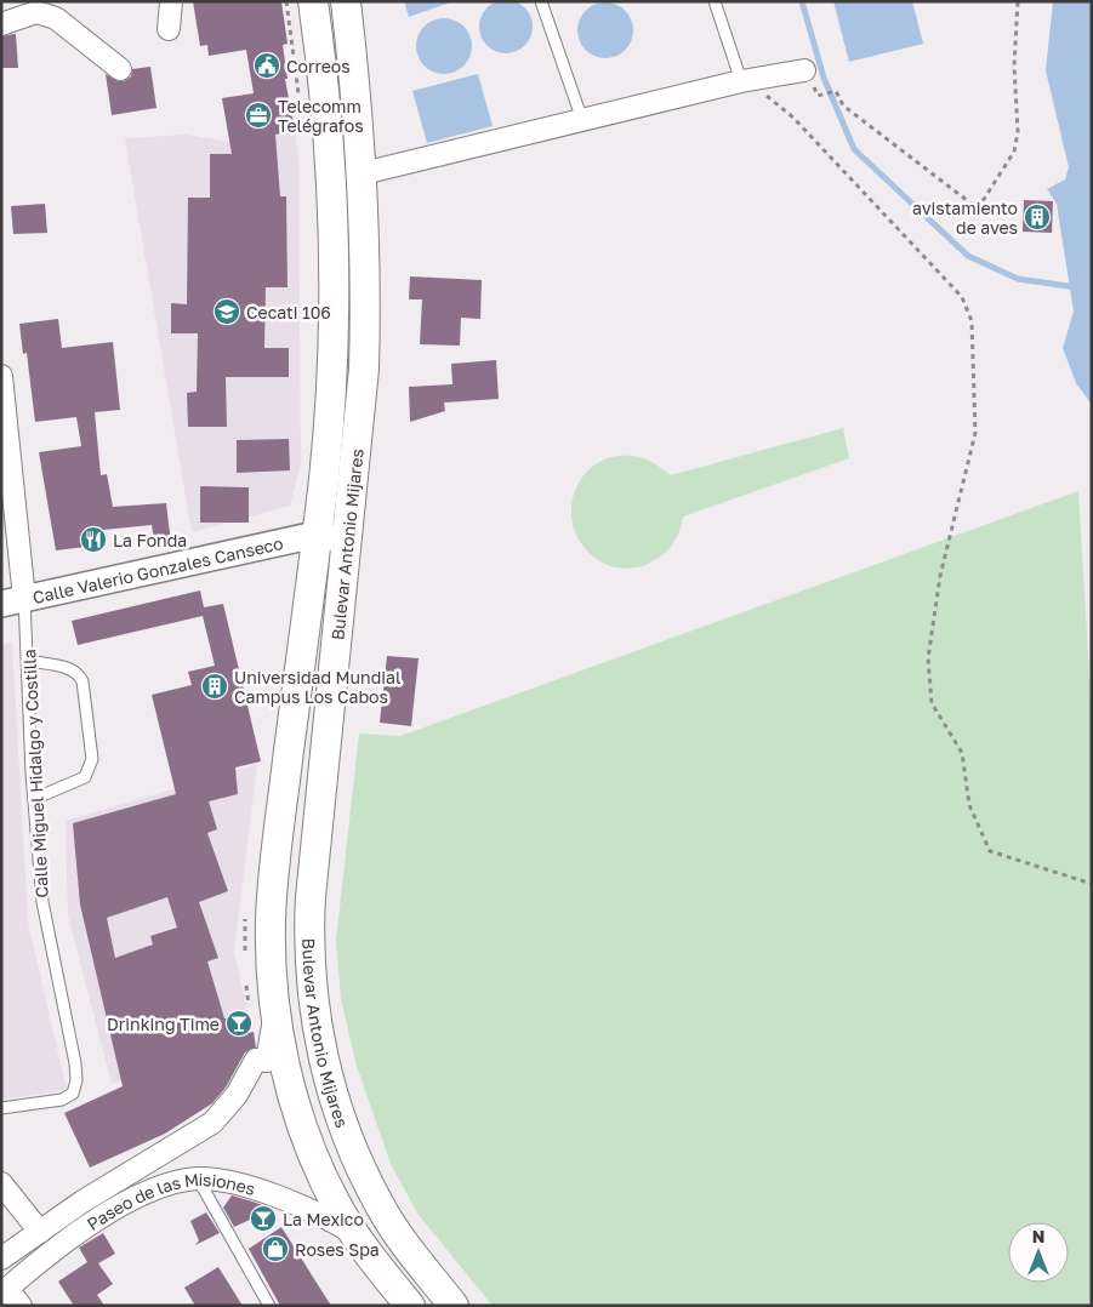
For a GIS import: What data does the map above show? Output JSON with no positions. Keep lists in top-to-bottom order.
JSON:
{
  "streets": {
    "main road": ["Bulevar Antonio Mijares"],
    "street": ["Calle Valerio Gonzales Canseco", "Calle Miguel Hidalgo y Costilla", "Paseo de las Misiones"]
  },
  "crossings": [
    ["Bulevar Antonio Mijares", "Calle Valerio Gonzales Canseco"],
    ["Bulevar Antonio Mijares", "Paseo de las Misiones"],
    ["Calle Valerio Gonzales Canseco", "Calle Miguel Hidalgo y Costilla"]
  ],
  "places": {
    "public building": ["Correos"],
    "office": ["Telecomm Telégrafos"],
    "building": ["avistamiento de aves", "Universidad Mundial Campus Los Cabos"],
    "school or university": ["Cecati 106"],
    "restaurant": ["La Fonda"],
    "bar": ["Drinking Time", "La Mexico"],
    "shop": ["Roses Spa"]
  },
  "north": "top"
}
